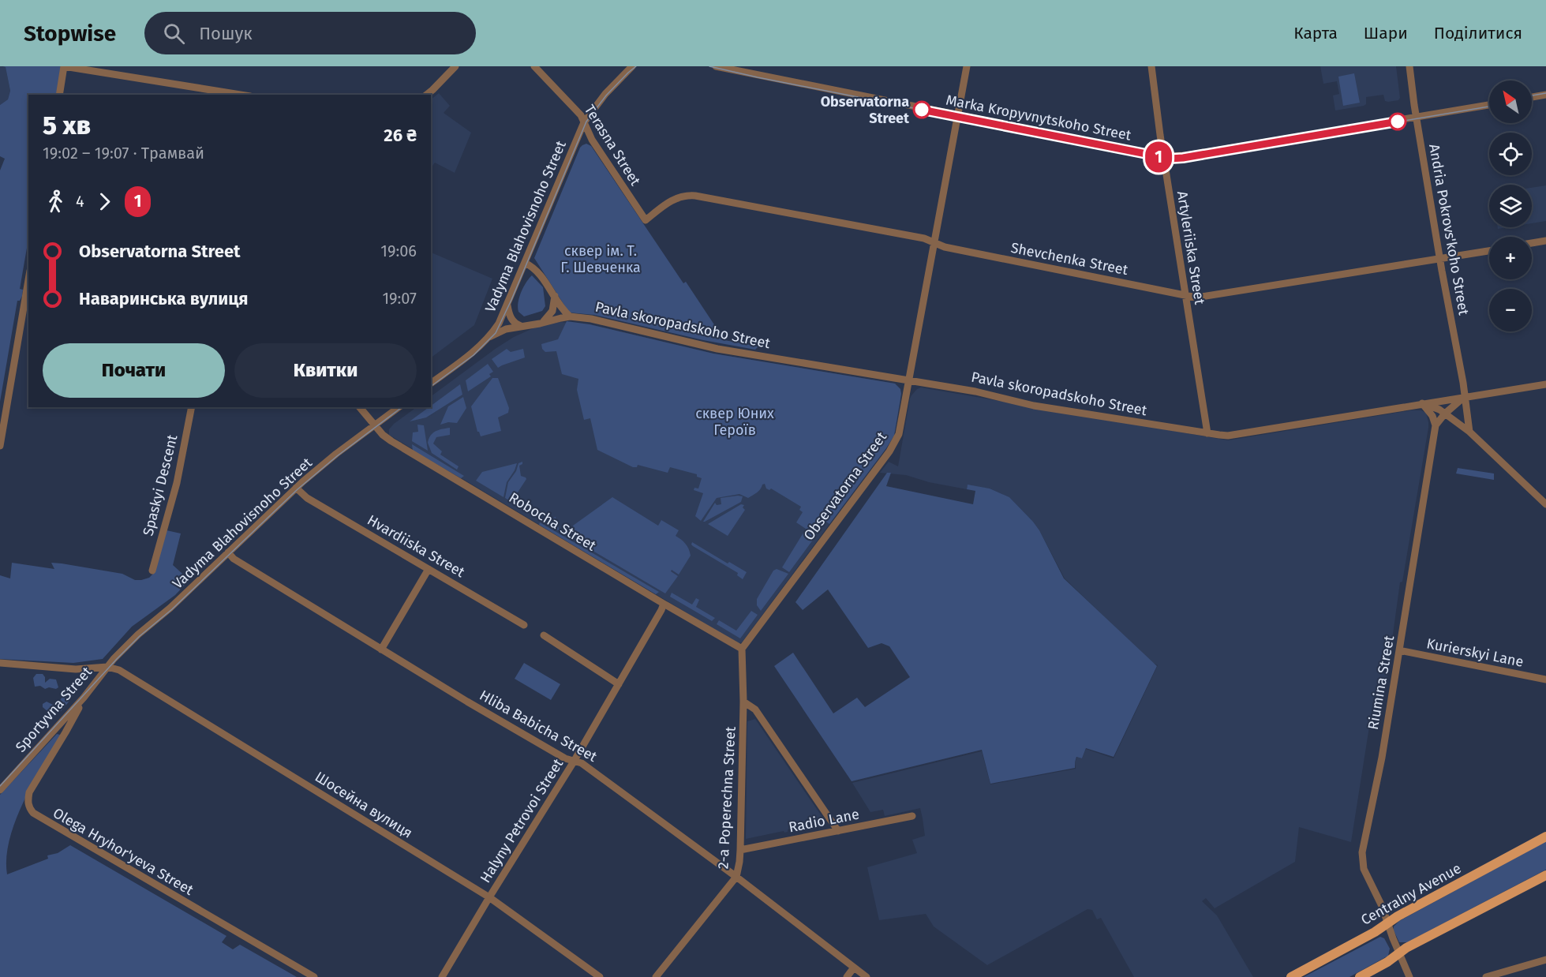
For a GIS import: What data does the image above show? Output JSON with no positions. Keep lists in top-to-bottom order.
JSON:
{
  "streets": {
    "main road": ["Centralny Avenue"],
    "street": [
      "Marka Kropyvnytskoho Street",
      "Terasna Street",
      "Vadyma Blahovisnoho Street",
      "Andria Pokrovs'koho Street",
      "Artyleriiska Street",
      "Shevchenka Street",
      "Pavla skoropadskoho Street",
      "Spaskyi Descent",
      "Observatorna Street",
      "Robocha Street",
      "Hvardiiska Street",
      "Kurierskyi Lane",
      "Riumina Street",
      "Sportyvna Street",
      "Hliba Babicha Street",
      "2-a Poperechna Street",
      "Шосейна вулиця",
      "Halyny Petrovoi Street",
      "Radio Lane",
      "Olega Hryhor'yeva Street"
    ]
  },
  "crossings": [
    ["Marka Kropyvnytskoho Street", "Andria Pokrovs'koho Street"],
    ["Marka Kropyvnytskoho Street", "Artyleriiska Street"],
    ["Marka Kropyvnytskoho Street", "Observatorna Street"],
    ["Terasna Street", "Vadyma Blahovisnoho Street"],
    ["Terasna Street", "Shevchenka Street"],
    ["Vadyma Blahovisnoho Street", "Pavla skoropadskoho Street"],
    ["Vadyma Blahovisnoho Street", "Robocha Street"],
    ["Vadyma Blahovisnoho Street", "Hvardiiska Street"],
    ["Vadyma Blahovisnoho Street", "Sportyvna Street"],
    ["Vadyma Blahovisnoho Street", "Hliba Babicha Street"],
    ["Vadyma Blahovisnoho Street", "Шосейна вулиця"],
    ["Andria Pokrovs'koho Street", "Shevchenka Street"],
    ["Andria Pokrovs'koho Street", "Pavla skoropadskoho Street"],
    ["Artyleriiska Street", "Shevchenka Street"],
    ["Artyleriiska Street", "Pavla skoropadskoho Street"],
    ["Shevchenka Street", "Observatorna Street"],
    ["Pavla skoropadskoho Street", "Observatorna Street"],
    ["Observatorna Street", "Robocha Street"],
    ["Observatorna Street", "2-a Poperechna Street"],
    ["Robocha Street", "2-a Poperechna Street"],
    ["Robocha Street", "Halyny Petrovoi Street"],
    ["Kurierskyi Lane", "Riumina Street"],
    ["Riumina Street", "Centralny Avenue"],
    ["Sportyvna Street", "Шосейна вулиця"],
    ["Sportyvna Street", "Olega Hryhor'yeva Street"],
    ["Hliba Babicha Street", "2-a Poperechna Street"],
    ["Hliba Babicha Street", "Halyny Petrovoi Street"],
    ["2-a Poperechna Street", "Radio Lane"],
    ["Шосейна вулиця", "Halyny Petrovoi Street"]
  ],
  "parks": ["сквер ім. Т. Г. Шевченка", "сквер Юних Героїв"],
  "places": ["Observatorna Street"],
  "lines": ["tram line 1"],
  "north": "top left",
  "page": {
    "header": "Stopwise",
    "search": "Пошук",
    "nav": ["Карта", "Шари", "Поділитися"],
    "on_map": "1",
    "map_buttons": ["+", "−"],
    "heading": ["5 хв", "19:02 – 19:07 · Трамвай", "26 ₴"],
    "legs": ["4", "1"],
    "list": [
      {
        "name": "Observatorna Street",
        "value": "19:06"
      },
      {
        "name": "Наваринська вулиця",
        "value": "19:07"
      }
    ],
    "buttons": ["Почати", "Квитки"]
  }
}
